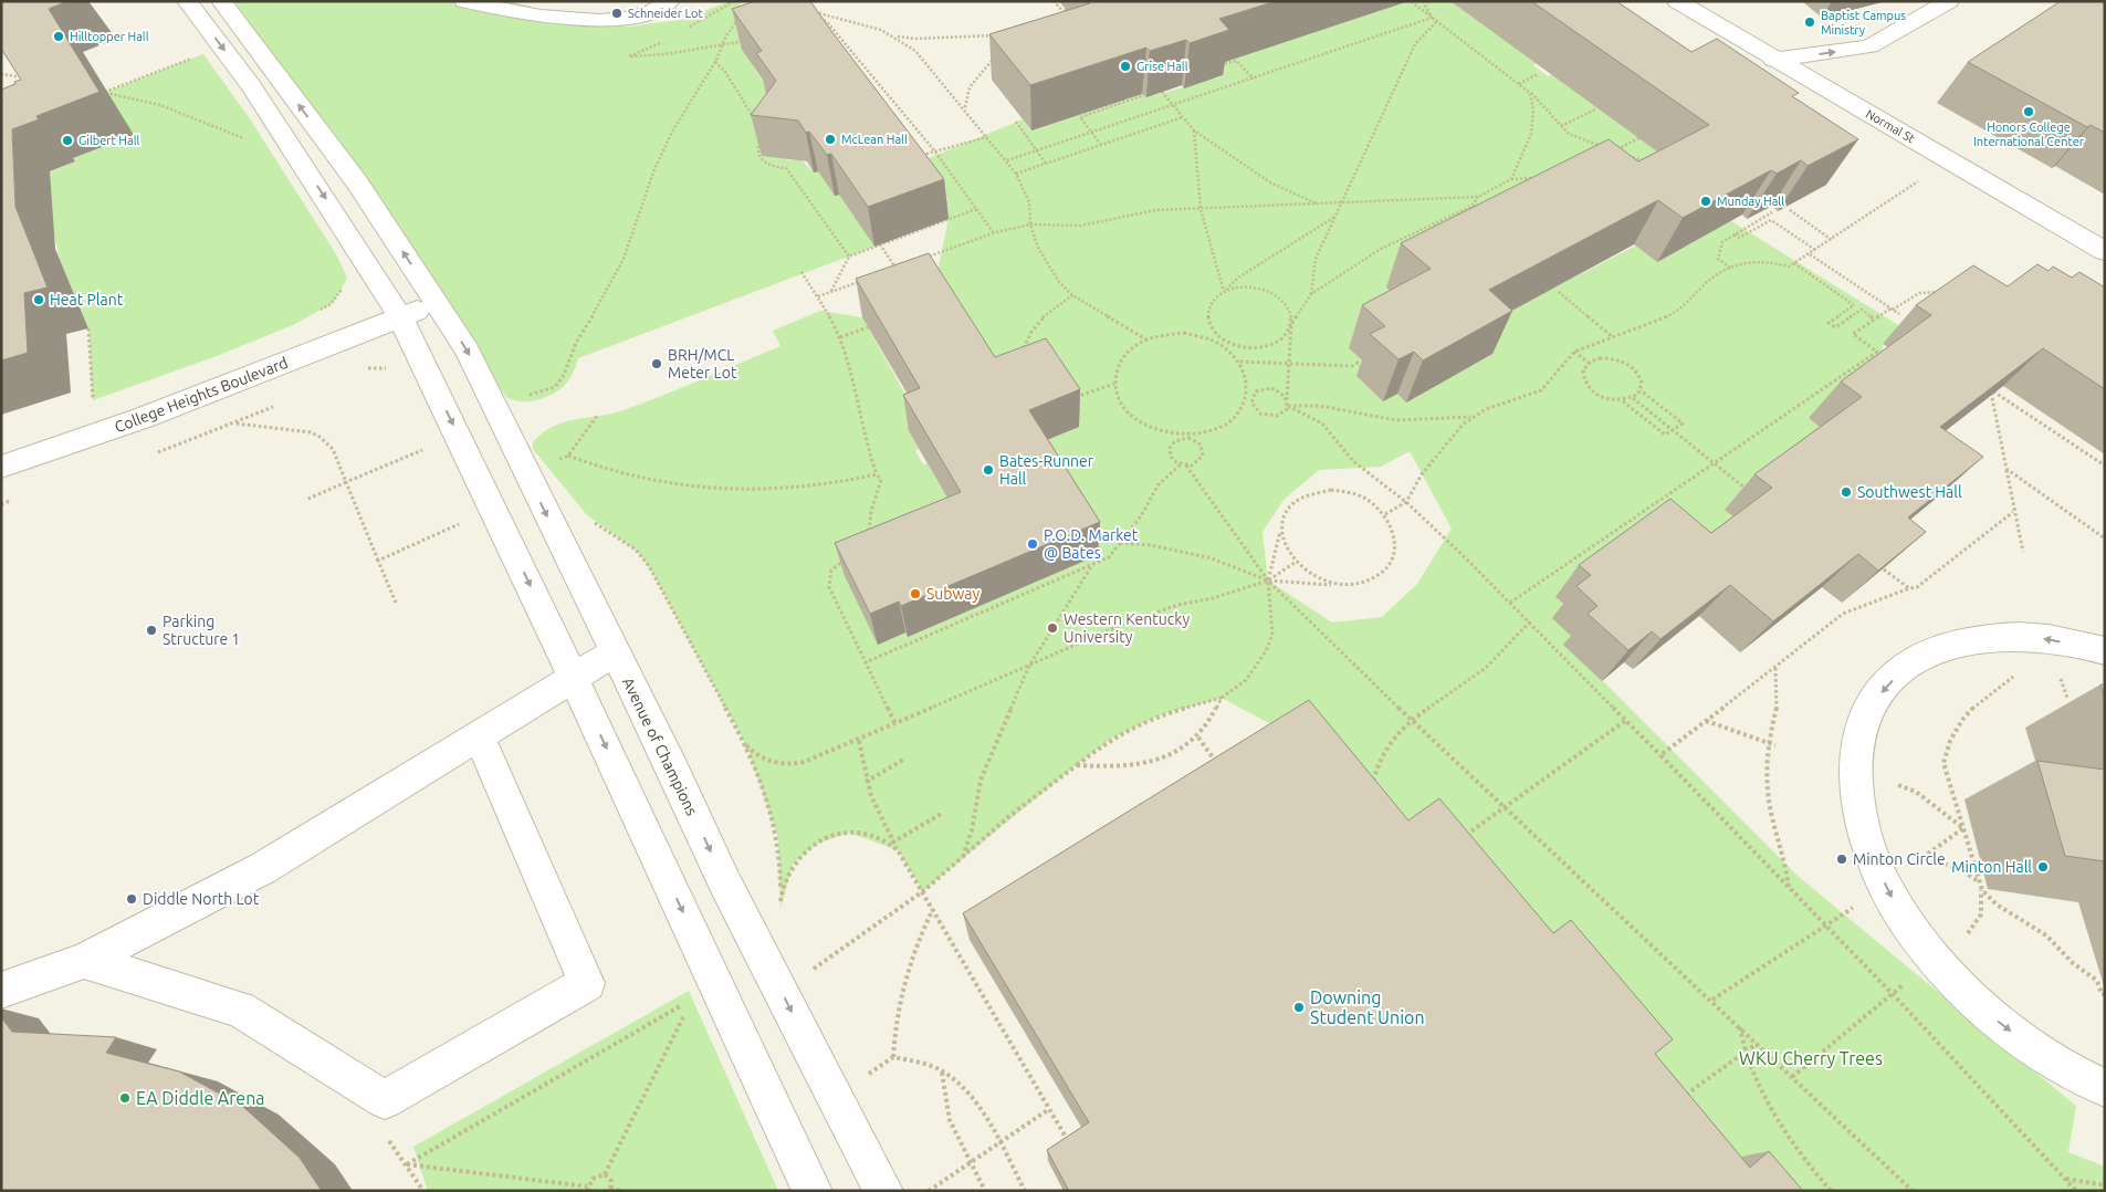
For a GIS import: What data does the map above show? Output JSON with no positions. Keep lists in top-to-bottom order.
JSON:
{
  "streets": {
    "street": ["Normal St", "College Heights Boulevard", "Avenue of Champions"]
  },
  "crossings": [
    ["College Heights Boulevard", "Avenue of Champions"]
  ],
  "parks": ["WKU Cherry Trees"],
  "places": [
    "Schneider Lot",
    "Baptist Campus Ministry",
    "Hilltopper Hall",
    "Grise Hall",
    "Honors College International Center",
    "McLean Hall",
    "Gilbert Hall",
    "Munday Hall",
    "Heat Plant",
    "BRH/MCL Meter Lot",
    "Bates-Runner Hall",
    "Southwest Hall",
    "P.O.D. Market @ Bates",
    "Subway",
    "Western Kentucky University",
    "Parking Structure 1",
    "Minton Circle",
    "Minton Hall",
    "Diddle North Lot",
    "Downing Student Union",
    "EA Diddle Arena"
  ]
}
